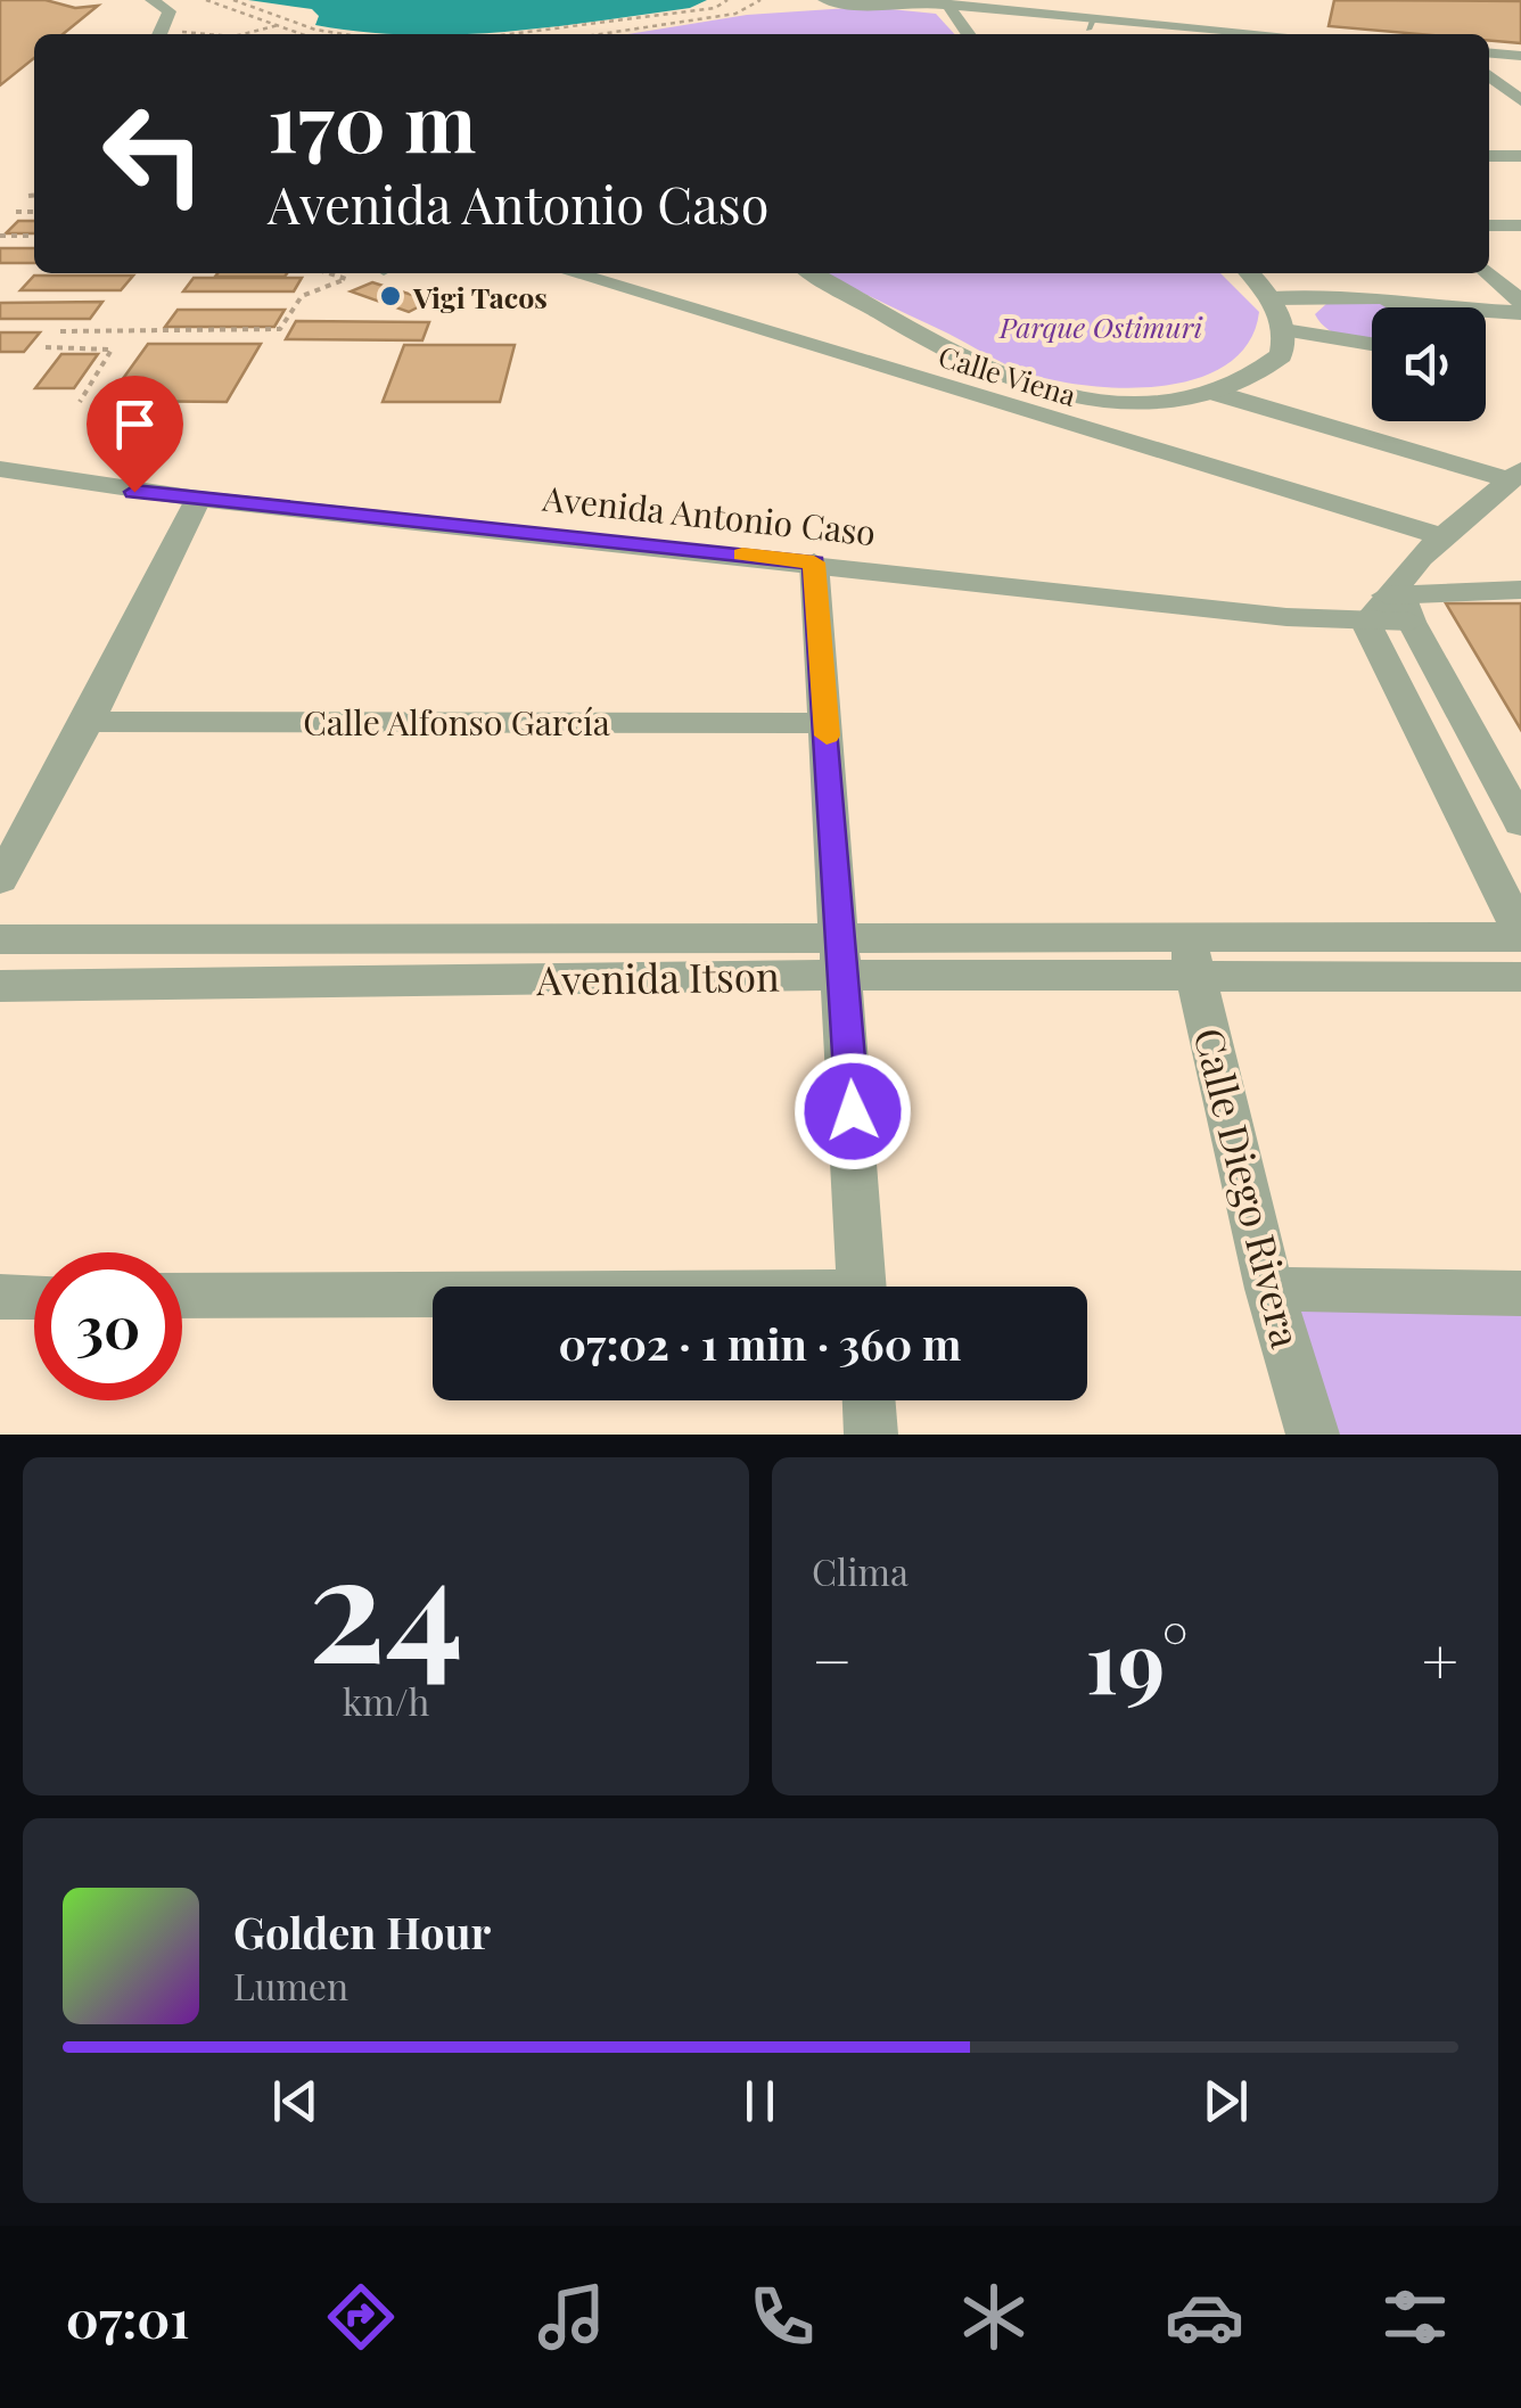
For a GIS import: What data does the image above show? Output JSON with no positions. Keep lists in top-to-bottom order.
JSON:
{
  "streets": {
    "street": [
      "Calle Viena",
      "Avenida Antonio Caso",
      "Calle Alfonso García",
      "Avenida Itson",
      "Calle Diego Rivera"
    ]
  },
  "crossings": [
    ["Avenida Itson", "Calle Diego Rivera"]
  ],
  "parks": ["Parque Ostimuri"],
  "places": ["Vigi Tacos"],
  "page": {
    "turn": ["170 m", "Avenida Antonio Caso"],
    "limit": "30",
    "trip": "07:02 · 1 min · 360 m",
    "tile": [
      ["24", "km/h"],
      "Clima"
    ],
    "heat": ["−", "19°", "+"],
    "song": ["Golden Hour", "Lumen"],
    "tabs": "07:01"
  }
}
